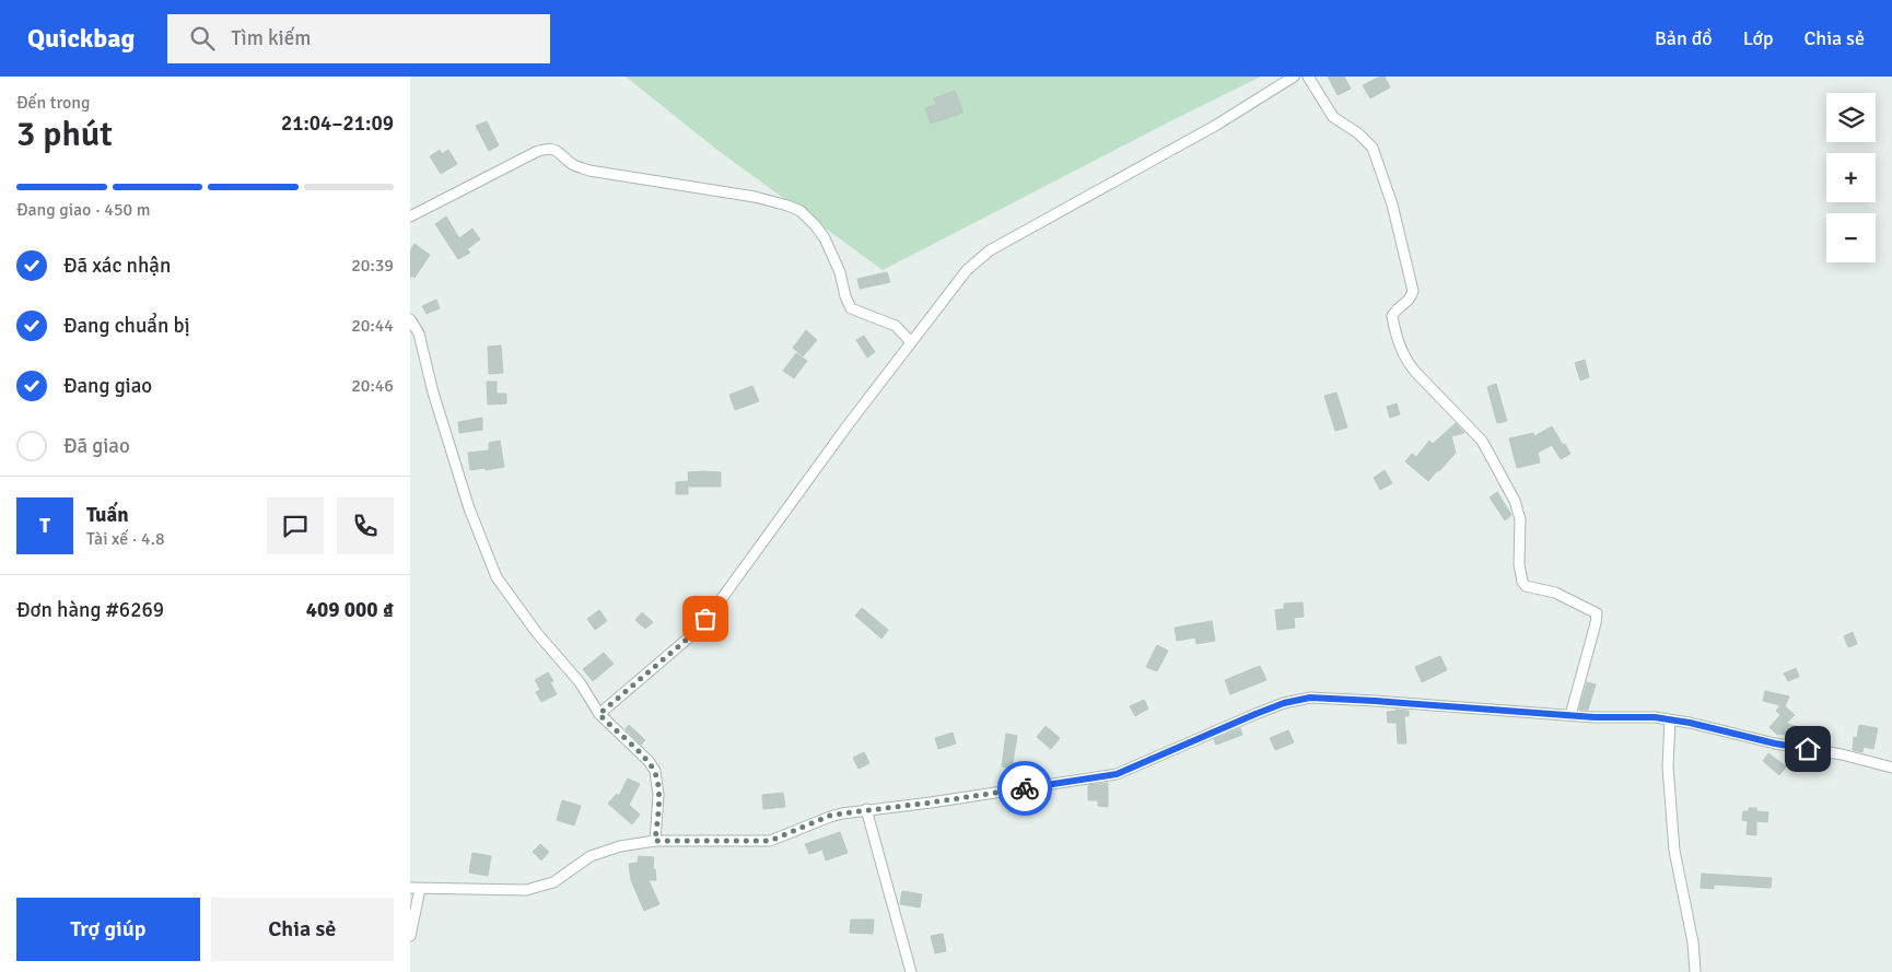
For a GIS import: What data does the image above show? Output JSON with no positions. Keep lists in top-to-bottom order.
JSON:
{
  "page": {
    "header": "Quickbag",
    "search": "Tìm kiếm",
    "nav": ["Bản đồ", "Lớp", "Chia sẻ"],
    "heading": ["3 phút", "Đến trong", "21:04–21:09"],
    "panel": [
      "Tuấn",
      "Tài xế · 4.8",
      "Đơn hàng #6269",
      "409 000 ₫"
    ],
    "map_buttons": ["+", "−"],
    "bar": "Đang giao · 450 m",
    "list": [
      ["Đã xác nhận", "20:39"],
      ["Đang chuẩn bị", "20:44"],
      ["Đang giao", "20:46"],
      "Đã giao"
    ],
    "round": "T",
    "buttons": ["Trợ giúp", "Chia sẻ"]
  }
}
